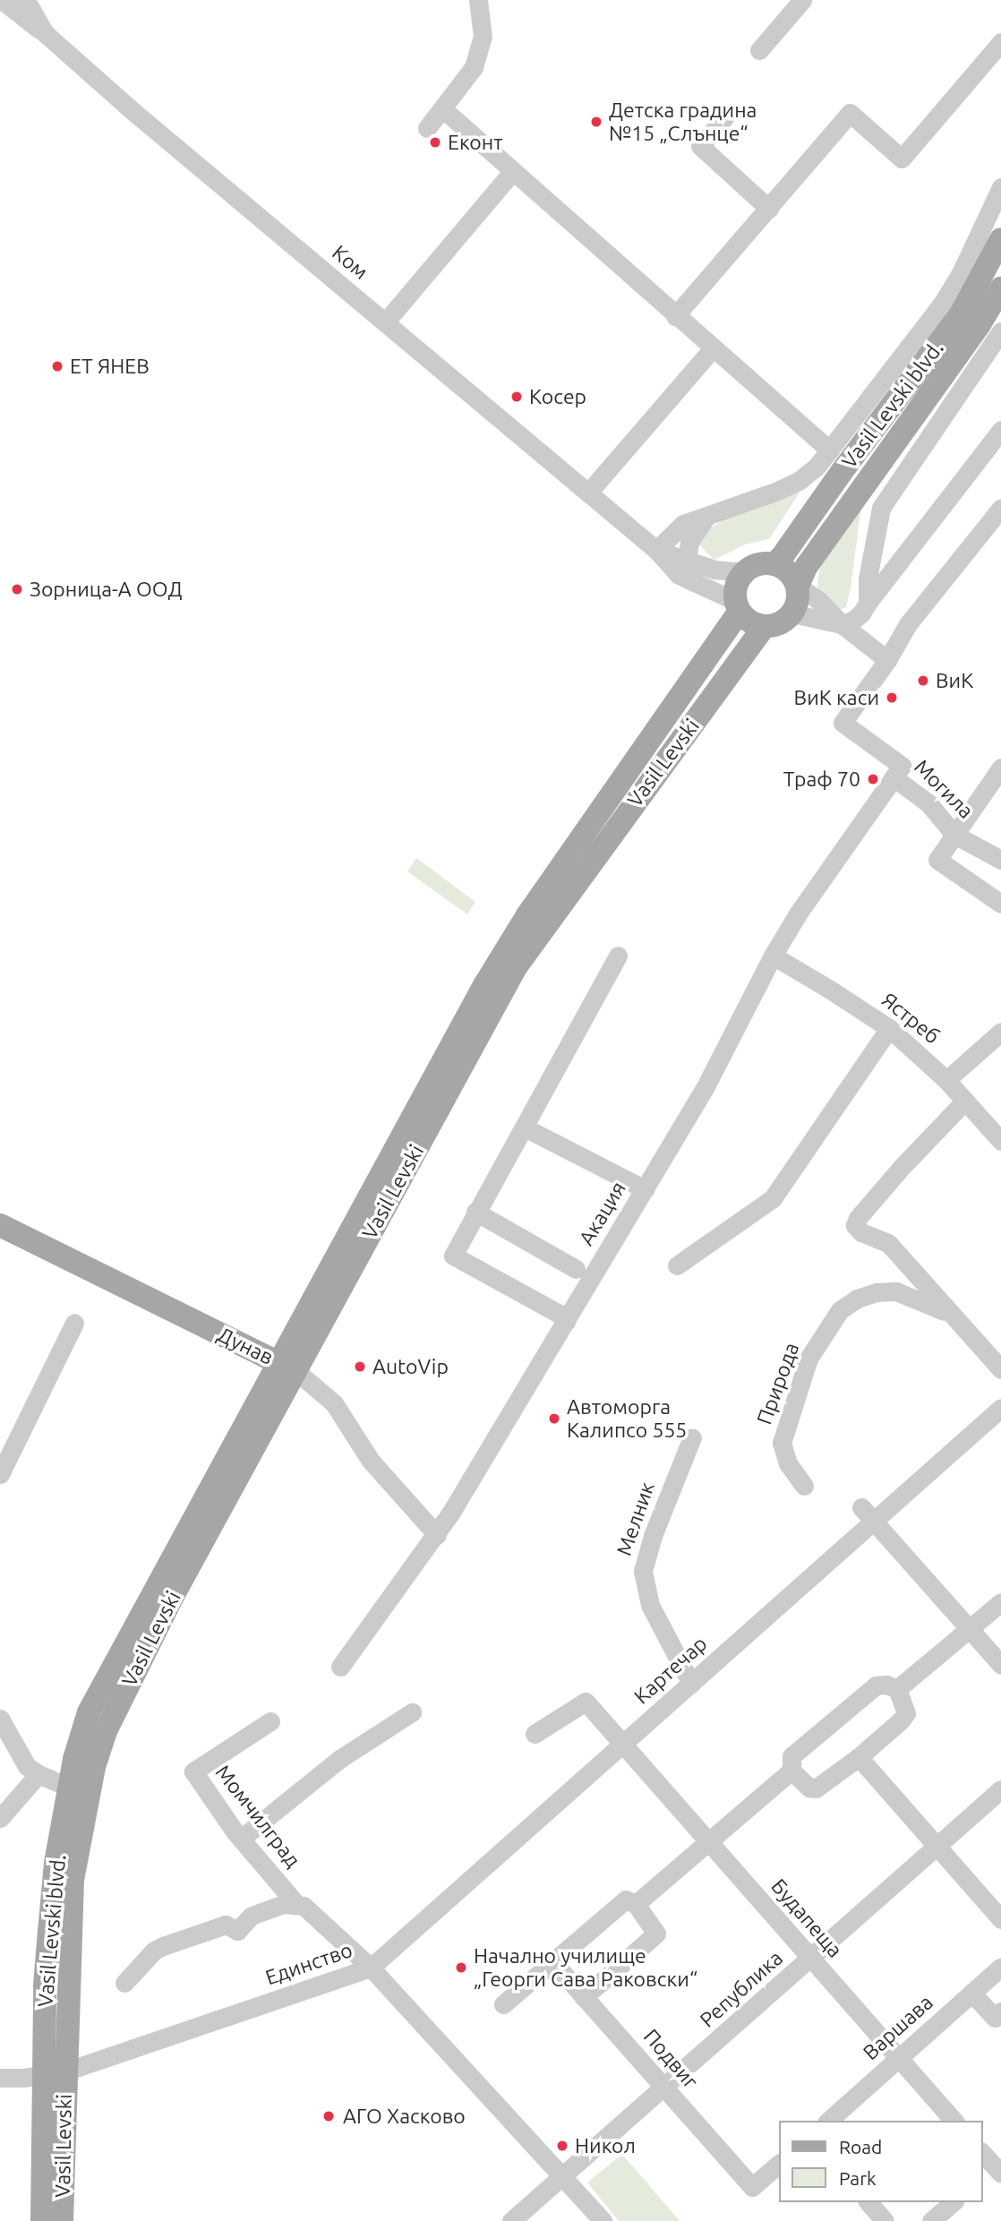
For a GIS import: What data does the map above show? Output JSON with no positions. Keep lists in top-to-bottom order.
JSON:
{
  "streets": {
    "main road": ["Vasil Levski blvd.", "Vasil Levski", "Дунав"],
    "street": [
      "Ком",
      "Могила",
      "Ястреб",
      "Акация",
      "Природа",
      "Мелник",
      "Картечар",
      "Момчилград",
      "Будапеща",
      "Единство",
      "Република",
      "Варшава",
      "Подвиг"
    ]
  },
  "crossings": [
    ["Vasil Levski blvd.", "Vasil Levski"],
    ["Vasil Levski blvd.", "Единство"],
    ["Vasil Levski", "Дунав"],
    ["Vasil Levski", "Единство"],
    ["Могила", "Акация"],
    ["Ястреб", "Акация"],
    ["Акация", "Дунав"],
    ["Мелник", "Картечар"],
    ["Картечар", "Момчилград"],
    ["Картечар", "Будапеща"],
    ["Картечар", "Единство"],
    ["Момчилград", "Единство"],
    ["Будапеща", "Република"],
    ["Будапеща", "Варшава"],
    ["Единство", "Република"],
    ["Република", "Подвиг"]
  ],
  "places": [
    "Детска градина №15 „Слънце“",
    "Еконт",
    "ЕТ ЯНЕВ",
    "Косер",
    "Зорница-А ООД",
    "ВиК",
    "ВиК каси",
    "Траф 70",
    "AutoVip",
    "Автоморга Калипсо 555",
    "Начално училище „Георги Сава Раковски“",
    "АГО Хасково",
    "Никол"
  ],
  "legend": ["Road", "Park"]
}
